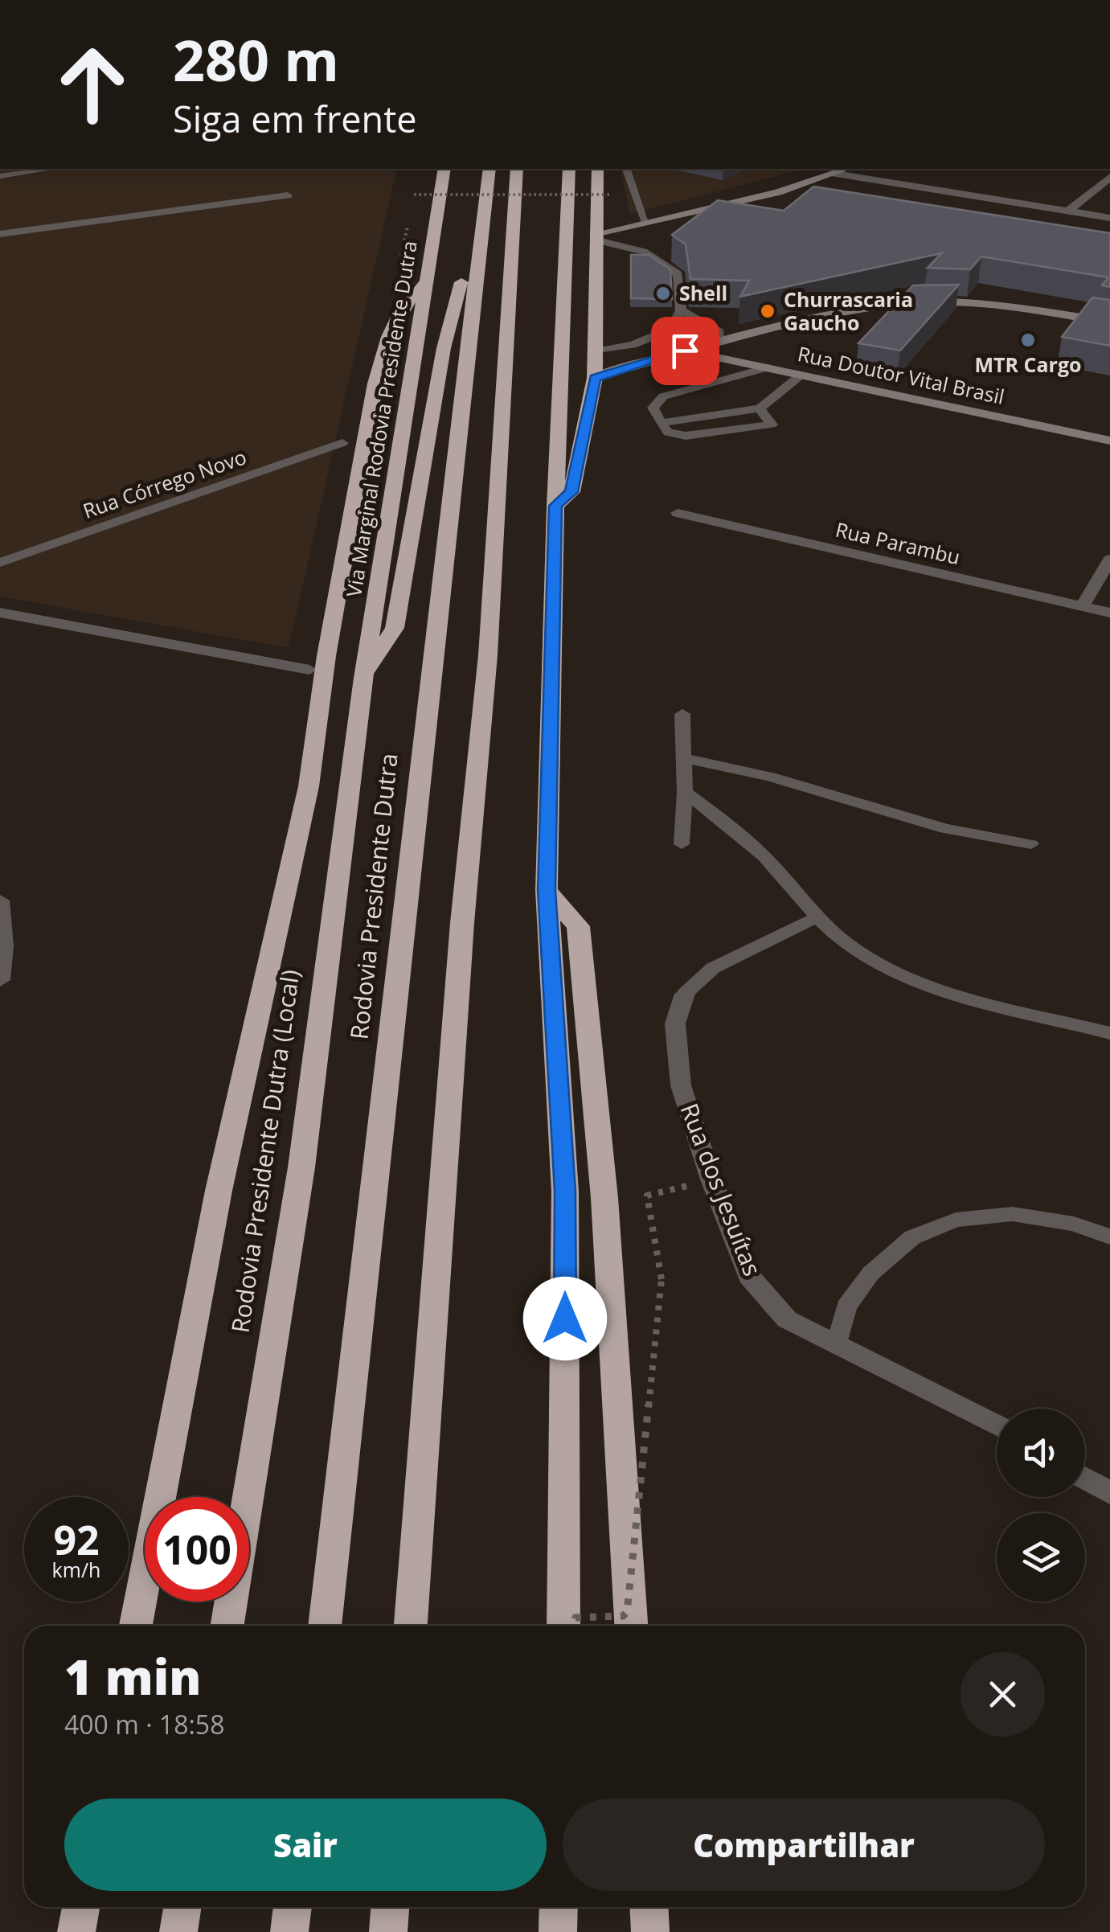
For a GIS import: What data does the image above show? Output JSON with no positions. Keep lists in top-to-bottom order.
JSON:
{
  "streets": {
    "highway": ["Via Marginal Rodovia Presidente Dutra", "Rodovia Presidente Dutra", "Rodovia Presidente Dutra (Local)"],
    "street": ["Rua Doutor Vital Brasil", "Rua Parambu", "Rua dos Jesuítas"],
    "lane": ["Rua Córrego Novo"]
  },
  "crossings": [
    ["Via Marginal Rodovia Presidente Dutra", "Rodovia Presidente Dutra (Local)"]
  ],
  "places": ["Shell", "Churrascaria Gaucho", "MTR Cargo"],
  "page": {
    "turn": ["280 m", "Siga em frente"],
    "speed": "92 km/h",
    "limit": "100",
    "heading": ["1 min", "400 m · 18:58"],
    "buttons": ["Sair", "Compartilhar"]
  }
}
